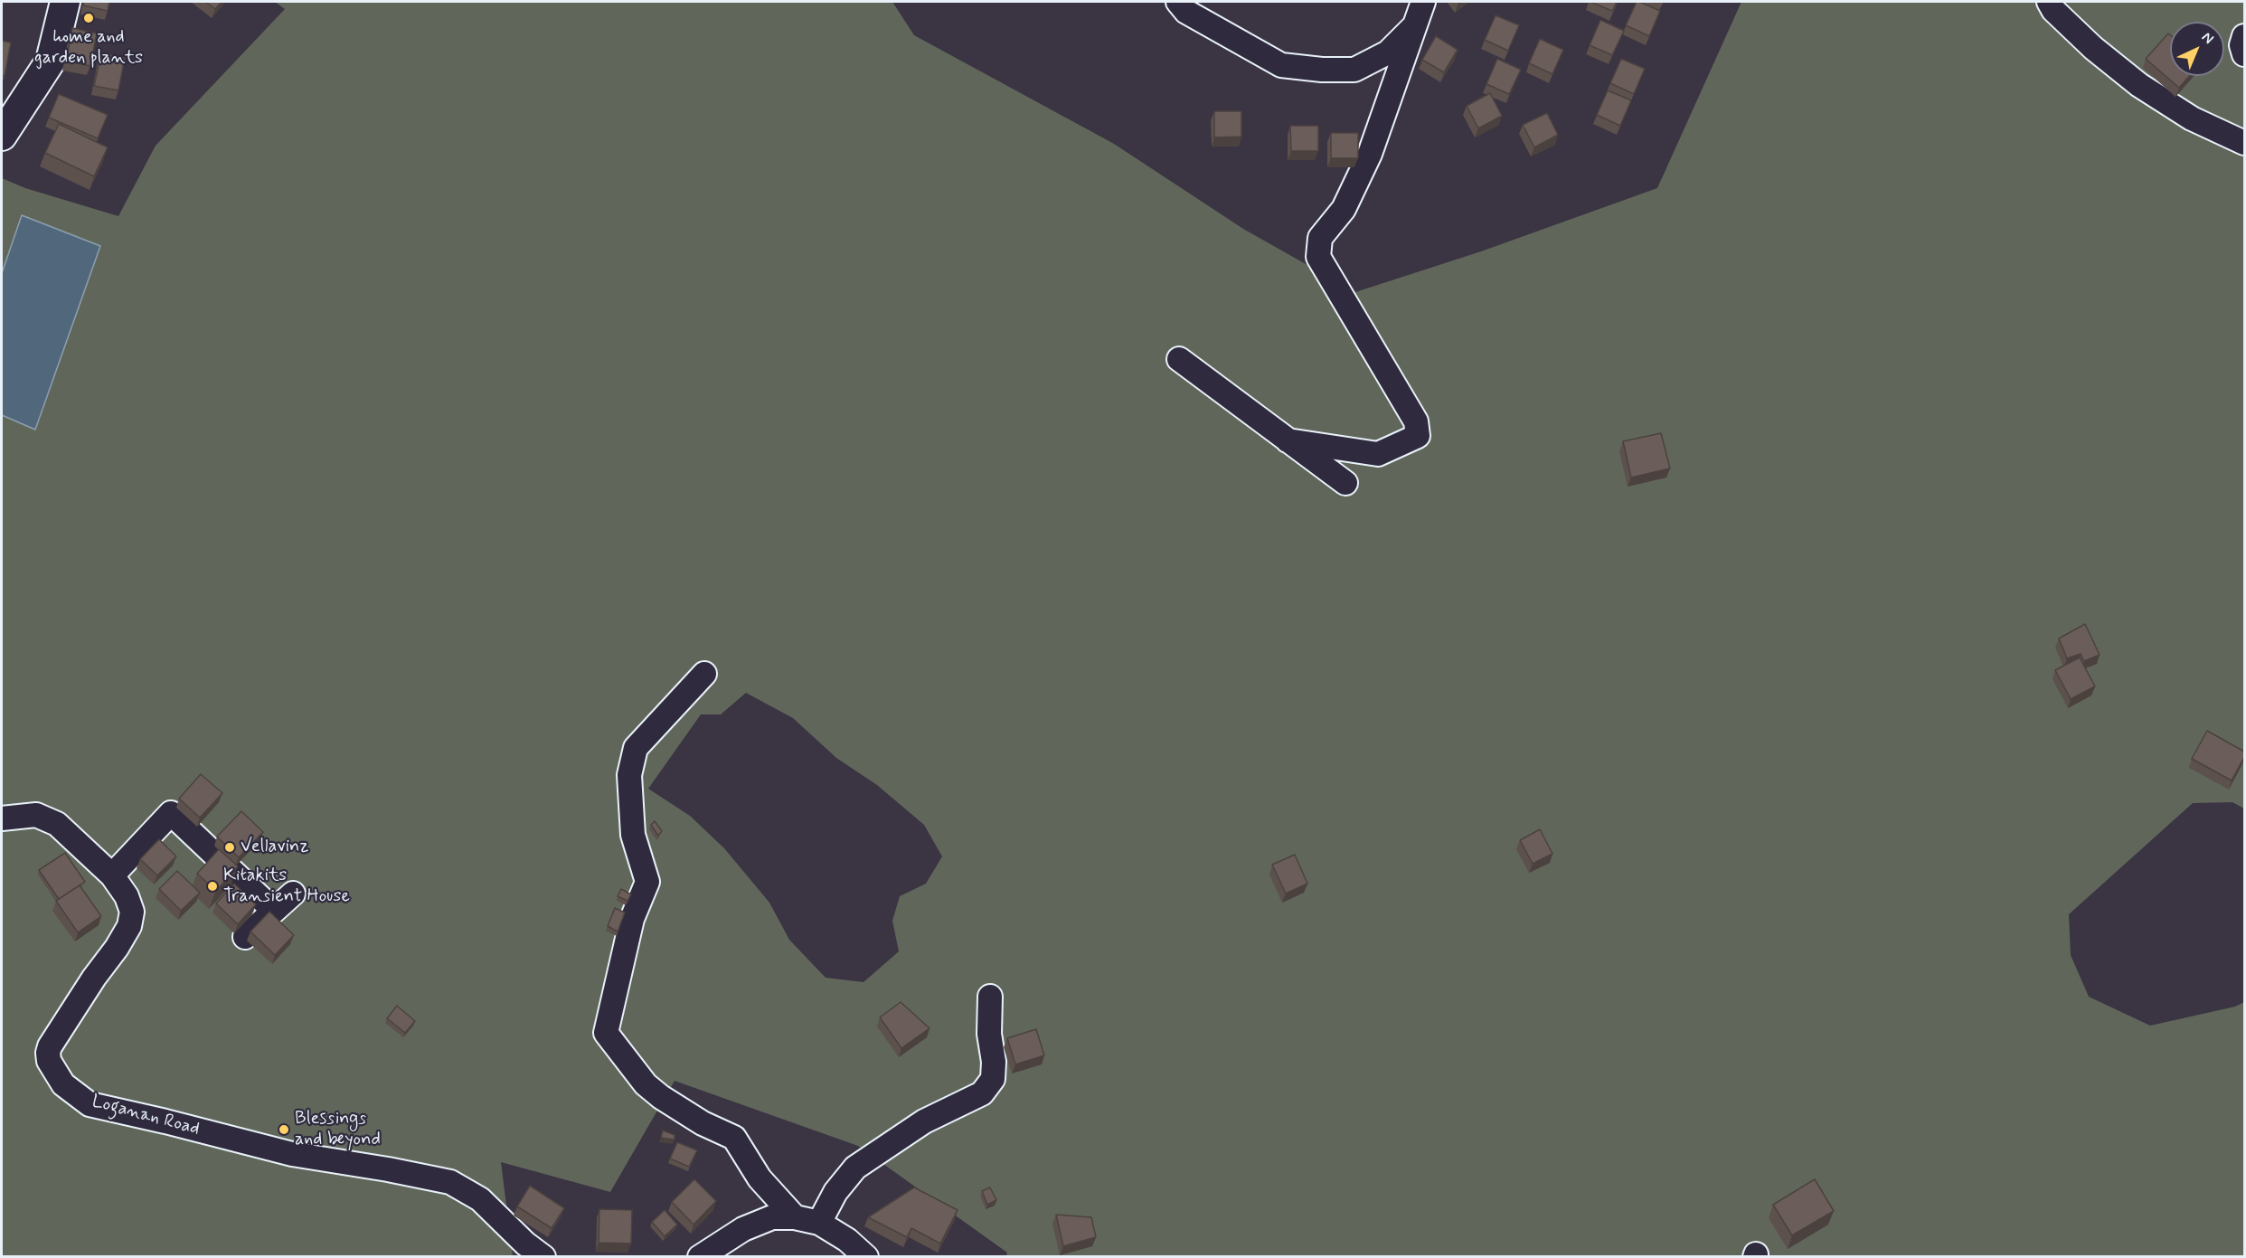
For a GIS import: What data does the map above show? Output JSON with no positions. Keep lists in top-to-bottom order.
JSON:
{
  "streets": {
    "street": ["Loganan Road"]
  },
  "places": [
    "home and garden plants",
    "Vellavinz",
    "Kitakits Transient House",
    "Blessings and beyond"
  ],
  "north": "top right"
}
